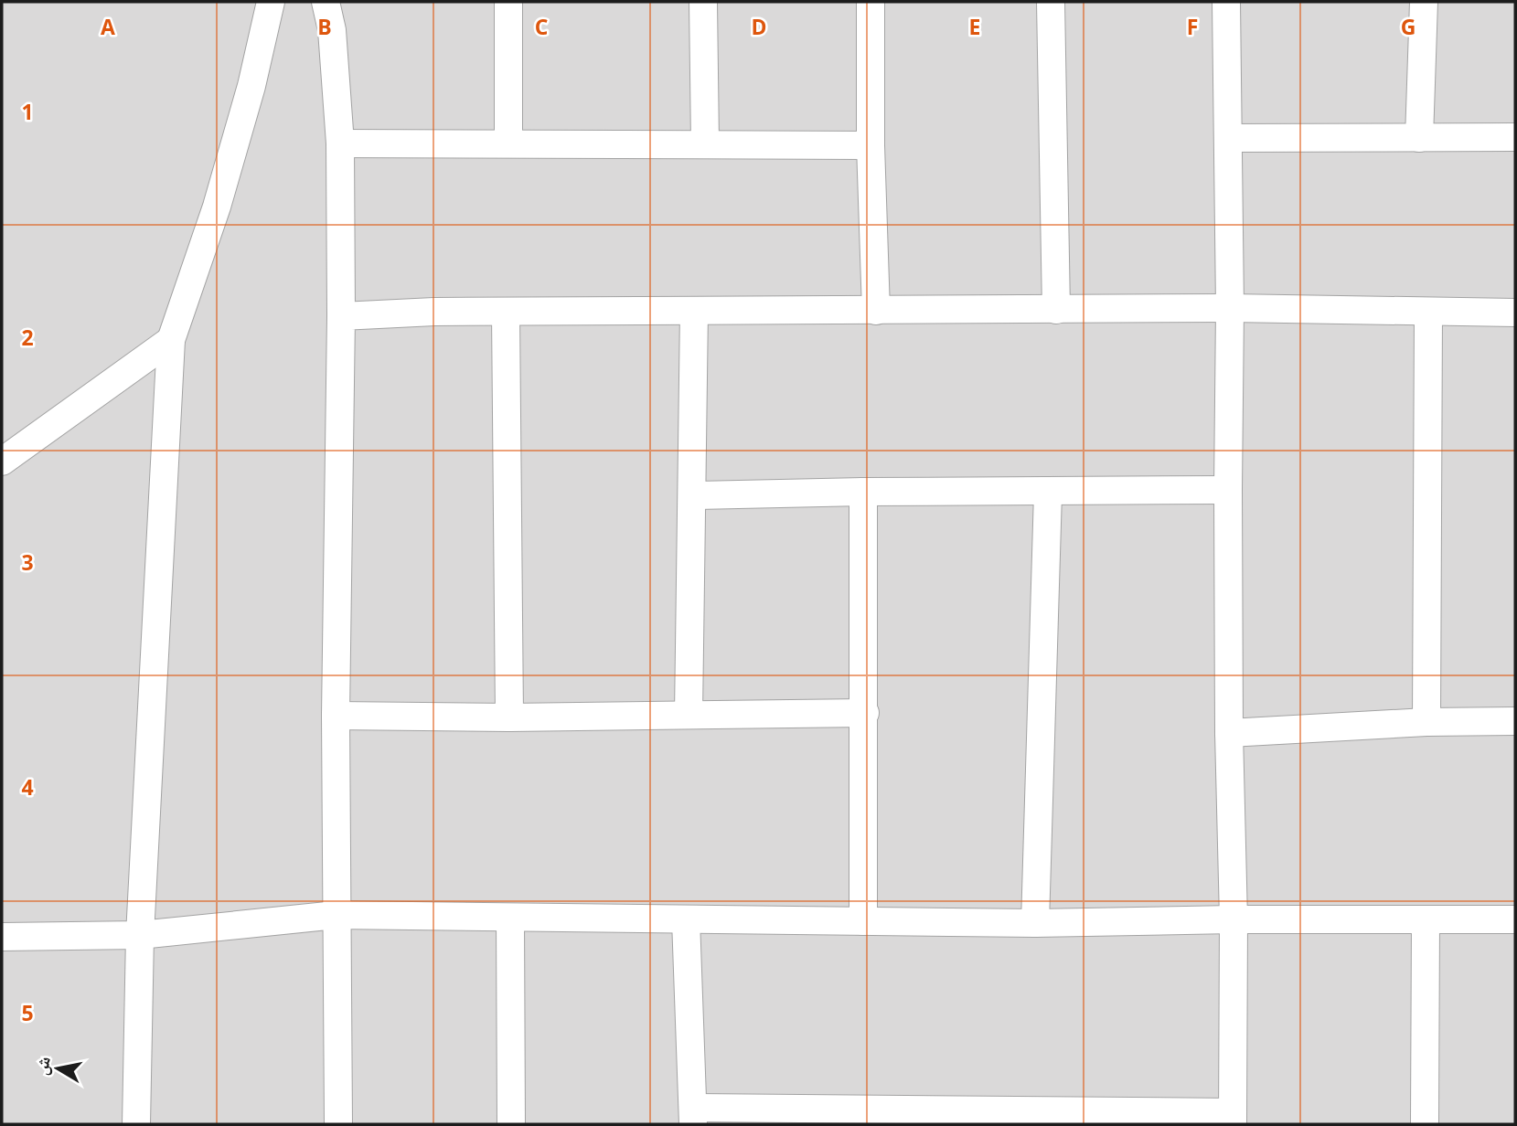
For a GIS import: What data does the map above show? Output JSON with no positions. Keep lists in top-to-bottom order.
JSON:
{
  "north": "left",
  "grid": {
    "columns": [
      "A",
      "B",
      "C",
      "D",
      "E",
      "F",
      "G"
    ],
    "rows": [
      "1",
      "2",
      "3",
      "4",
      "5"
    ]
  }
}
